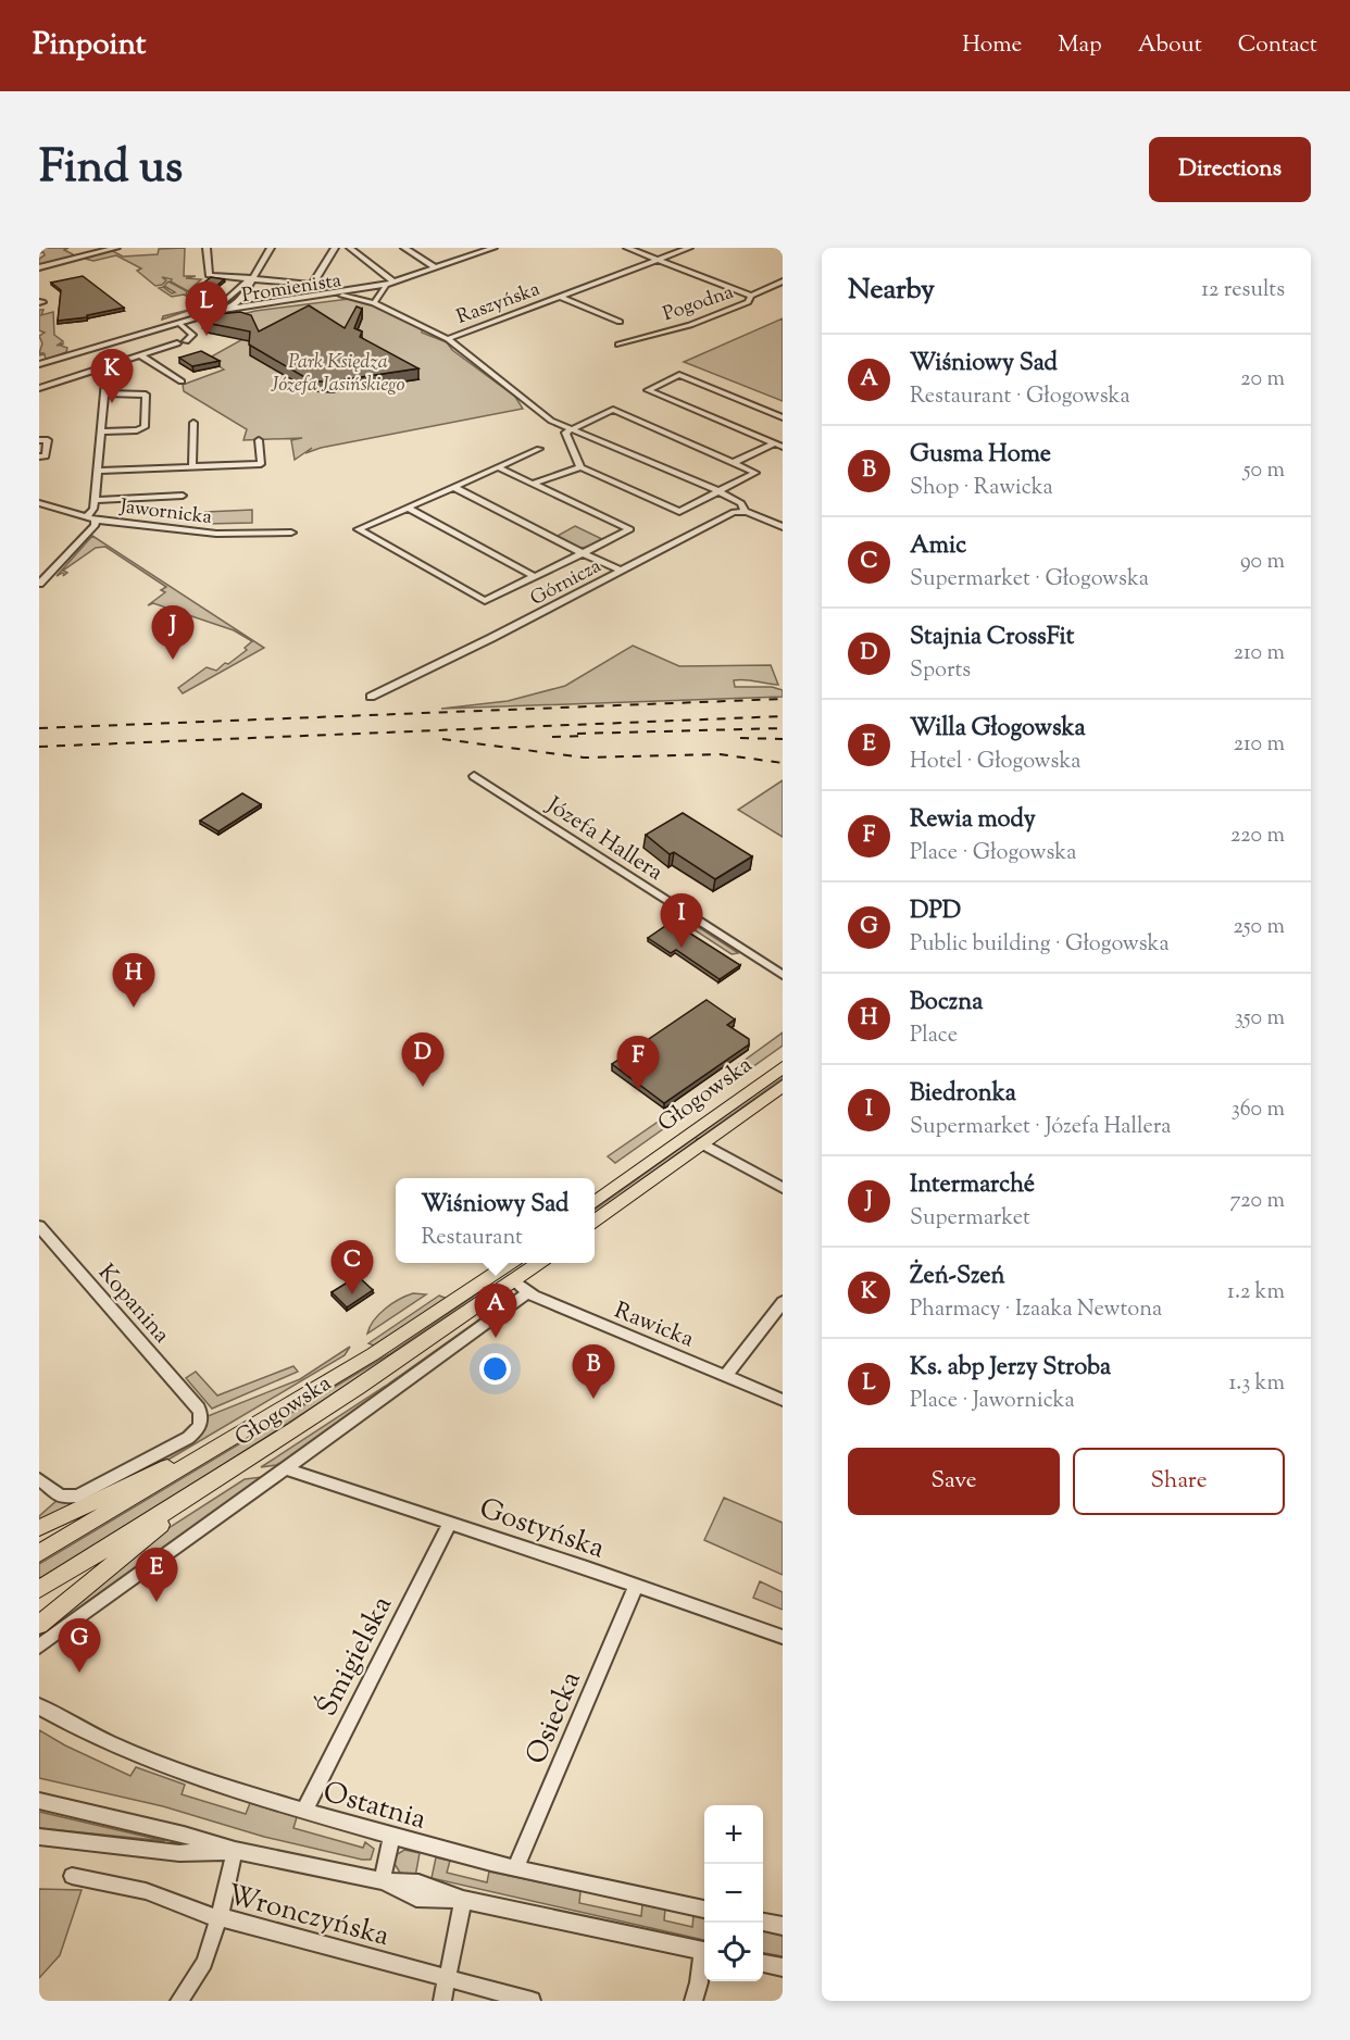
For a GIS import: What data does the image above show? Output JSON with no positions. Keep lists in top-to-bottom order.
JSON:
{
  "streets": {
    "main road": ["Głogowska"],
    "street": [
      "Promienista",
      "Raszyńska",
      "Pogodna",
      "Jawornicka",
      "Górnicza",
      "Józefa Hallera",
      "Kopanina",
      "Rawicka",
      "Gostyńska",
      "Śmigielska",
      "Osiecka",
      "Ostatnia",
      "Wronczyńska"
    ]
  },
  "crossings": [
    ["Głogowska", "Rawicka"],
    ["Głogowska", "Gostyńska"],
    ["Gostyńska", "Śmigielska"],
    ["Gostyńska", "Osiecka"],
    ["Śmigielska", "Ostatnia"],
    ["Osiecka", "Ostatnia"]
  ],
  "parks": ["Park Księdza Józefa Jasińskiego"],
  "page": {
    "header": "Pinpoint",
    "nav": [
      "Home",
      "Map",
      "About",
      "Contact"
    ],
    "title": "Find us",
    "buttons": [
      "Directions",
      ["Save", "Share"]
    ],
    "heading": ["Nearby", "12 results"],
    "pins": [
      "L",
      "K",
      "J",
      "I",
      "H",
      "D",
      "F",
      "C",
      "A",
      "B",
      "E",
      "G"
    ],
    "list": [
      {
        "mark": "A",
        "name": "Wiśniowy Sad",
        "note": "Restaurant · Głogowska",
        "value": "20 m"
      },
      {
        "mark": "B",
        "name": "Gusma Home",
        "note": "Shop · Rawicka",
        "value": "50 m"
      },
      {
        "mark": "C",
        "name": "Amic",
        "note": "Supermarket · Głogowska",
        "value": "90 m"
      },
      {
        "mark": "D",
        "name": "Stajnia CrossFit",
        "note": "Sports",
        "value": "210 m"
      },
      {
        "mark": "E",
        "name": "Willa Głogowska",
        "note": "Hotel · Głogowska",
        "value": "210 m"
      },
      {
        "mark": "F",
        "name": "Rewia mody",
        "note": "Place · Głogowska",
        "value": "220 m"
      },
      {
        "mark": "G",
        "name": "DPD",
        "note": "Public building · Głogowska",
        "value": "250 m"
      },
      {
        "mark": "H",
        "name": "Boczna",
        "note": "Place",
        "value": "350 m"
      },
      {
        "mark": "I",
        "name": "Biedronka",
        "note": "Supermarket · Józefa Hallera",
        "value": "360 m"
      },
      {
        "mark": "J",
        "name": "Intermarché",
        "note": "Supermarket",
        "value": "720 m"
      },
      {
        "mark": "K",
        "name": "Żeń-Szeń",
        "note": "Pharmacy · Izaaka Newtona",
        "value": "1.2 km"
      },
      {
        "mark": "L",
        "name": "Ks. abp Jerzy Stroba",
        "note": "Place · Jawornicka",
        "value": "1.3 km"
      }
    ],
    "popup": ["Wiśniowy Sad", "Restaurant"],
    "map_buttons": ["+", "−"]
  }
}
